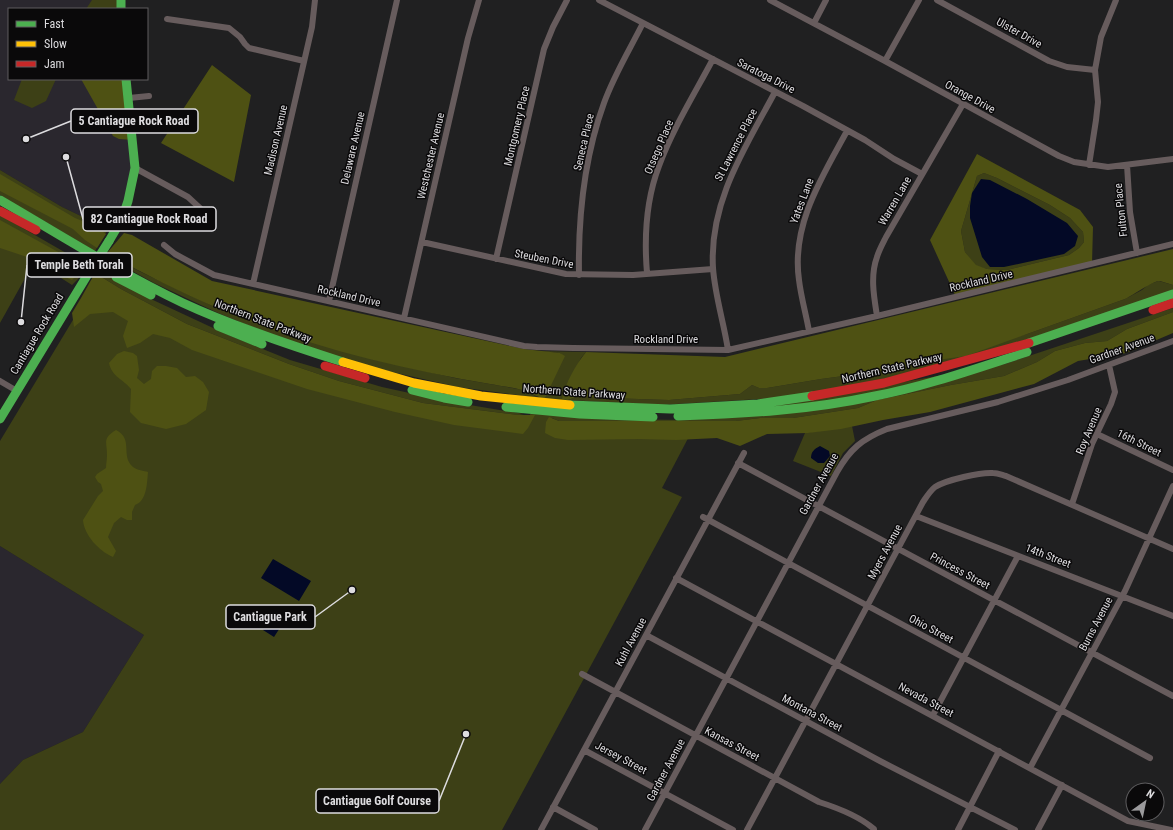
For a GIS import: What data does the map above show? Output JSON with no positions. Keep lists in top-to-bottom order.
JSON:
{
  "streets": {
    "main road": ["Northern State Parkway", "Cantiague Rock Road"],
    "street": [
      "Ulster Drive",
      "Saratoga Drive",
      "Orange Drive",
      "Montgomery Place",
      "Madison Avenue",
      "Seneca Place",
      "St Lawrence Place",
      "Otsego Place",
      "Delaware Avenue",
      "Westchester Avenue",
      "Yates Lane",
      "Warren Lane",
      "Fulton Place",
      "Steuben Drive",
      "Rockland Drive",
      "Gardner Avenue",
      "Roy Avenue",
      "16th Street",
      "Myers Avenue",
      "14th Street",
      "Princess Street",
      "Burns Avenue",
      "Ohio Street",
      "Kuhl Avenue",
      "Nevada Street",
      "Montana Street",
      "Kansas Street",
      "Jersey Street"
    ]
  },
  "crossings": [
    ["Saratoga Drive", "Seneca Place"],
    ["Saratoga Drive", "St Lawrence Place"],
    ["Saratoga Drive", "Otsego Place"],
    ["Saratoga Drive", "Yates Lane"],
    ["Saratoga Drive", "Warren Lane"],
    ["Orange Drive", "Warren Lane"],
    ["Orange Drive", "Fulton Place"],
    ["Montgomery Place", "Steuben Drive"],
    ["Madison Avenue", "Rockland Drive"],
    ["Seneca Place", "Steuben Drive"],
    ["St Lawrence Place", "Steuben Drive"],
    ["St Lawrence Place", "Rockland Drive"],
    ["Otsego Place", "Steuben Drive"],
    ["Delaware Avenue", "Rockland Drive"],
    ["Westchester Avenue", "Steuben Drive"],
    ["Westchester Avenue", "Rockland Drive"],
    ["Yates Lane", "Rockland Drive"],
    ["Warren Lane", "Rockland Drive"],
    ["Fulton Place", "Rockland Drive"],
    ["Gardner Avenue", "Roy Avenue"],
    ["Gardner Avenue", "Princess Street"],
    ["Gardner Avenue", "Ohio Street"],
    ["Gardner Avenue", "Nevada Street"],
    ["Gardner Avenue", "Montana Street"],
    ["Gardner Avenue", "Kansas Street"],
    ["Gardner Avenue", "Jersey Street"],
    ["Roy Avenue", "16th Street"],
    ["Roy Avenue", "Myers Avenue"],
    ["Myers Avenue", "14th Street"],
    ["Myers Avenue", "Princess Street"],
    ["Myers Avenue", "Burns Avenue"],
    ["Myers Avenue", "Ohio Street"],
    ["Myers Avenue", "Nevada Street"],
    ["Myers Avenue", "Montana Street"],
    ["Myers Avenue", "Kansas Street"],
    ["14th Street", "Burns Avenue"],
    ["Princess Street", "Burns Avenue"],
    ["Princess Street", "Kuhl Avenue"],
    ["Burns Avenue", "Ohio Street"],
    ["Burns Avenue", "Nevada Street"],
    ["Ohio Street", "Kuhl Avenue"],
    ["Kuhl Avenue", "Nevada Street"],
    ["Kuhl Avenue", "Montana Street"],
    ["Kuhl Avenue", "Kansas Street"],
    ["Kuhl Avenue", "Jersey Street"]
  ],
  "places": [
    "5 Cantiague Rock Road",
    "82 Cantiague Rock Road",
    "Temple Beth Torah",
    "Cantiague Park",
    "Cantiague Golf Course"
  ],
  "legend": ["Fast", "Slow", "Jam"],
  "north": "top right"
}
